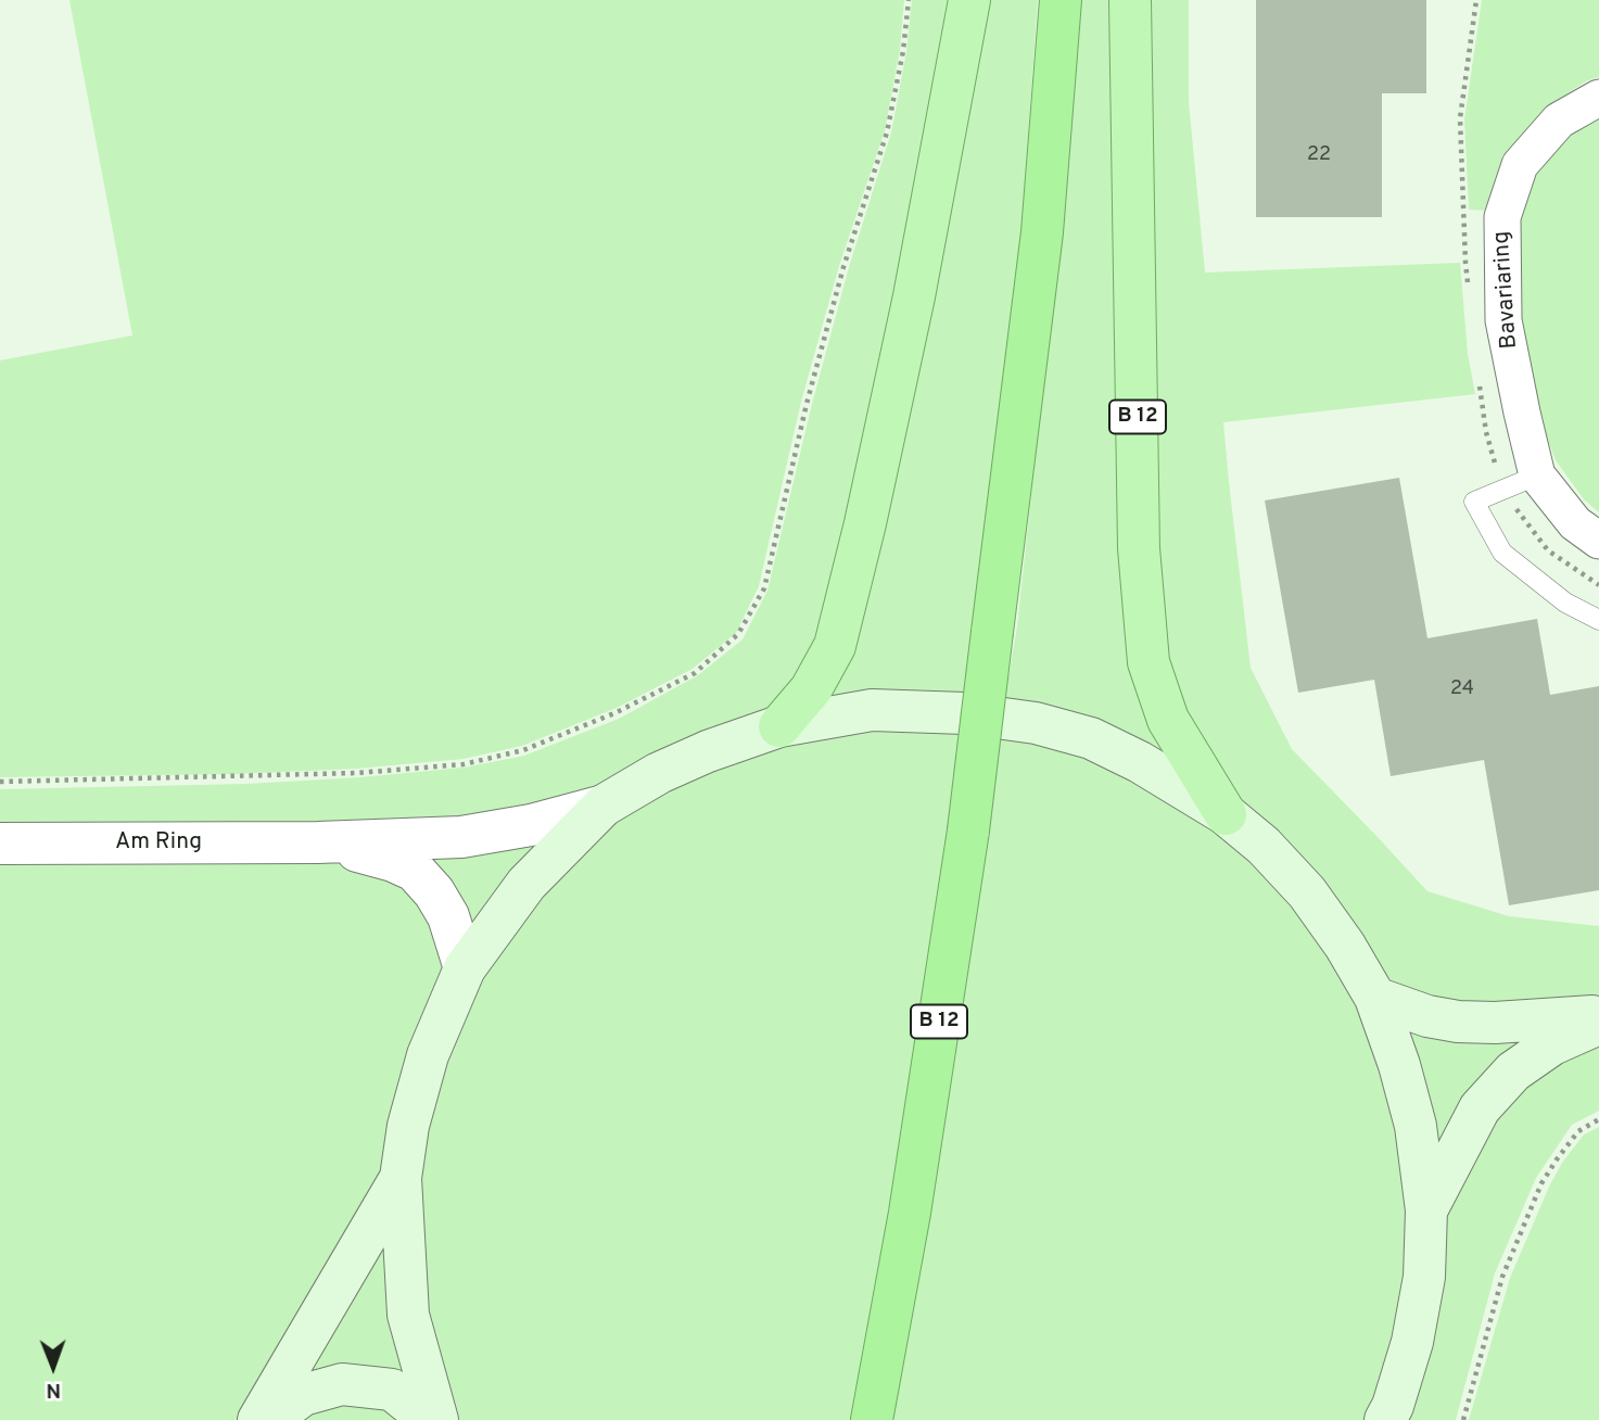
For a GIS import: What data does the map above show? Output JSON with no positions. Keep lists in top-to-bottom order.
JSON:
{
  "streets": {
    "highway": ["B 12"],
    "street": ["Bavariaring", "Am Ring"]
  },
  "house_numbers": ["22", "24"],
  "north": "bottom"
}
